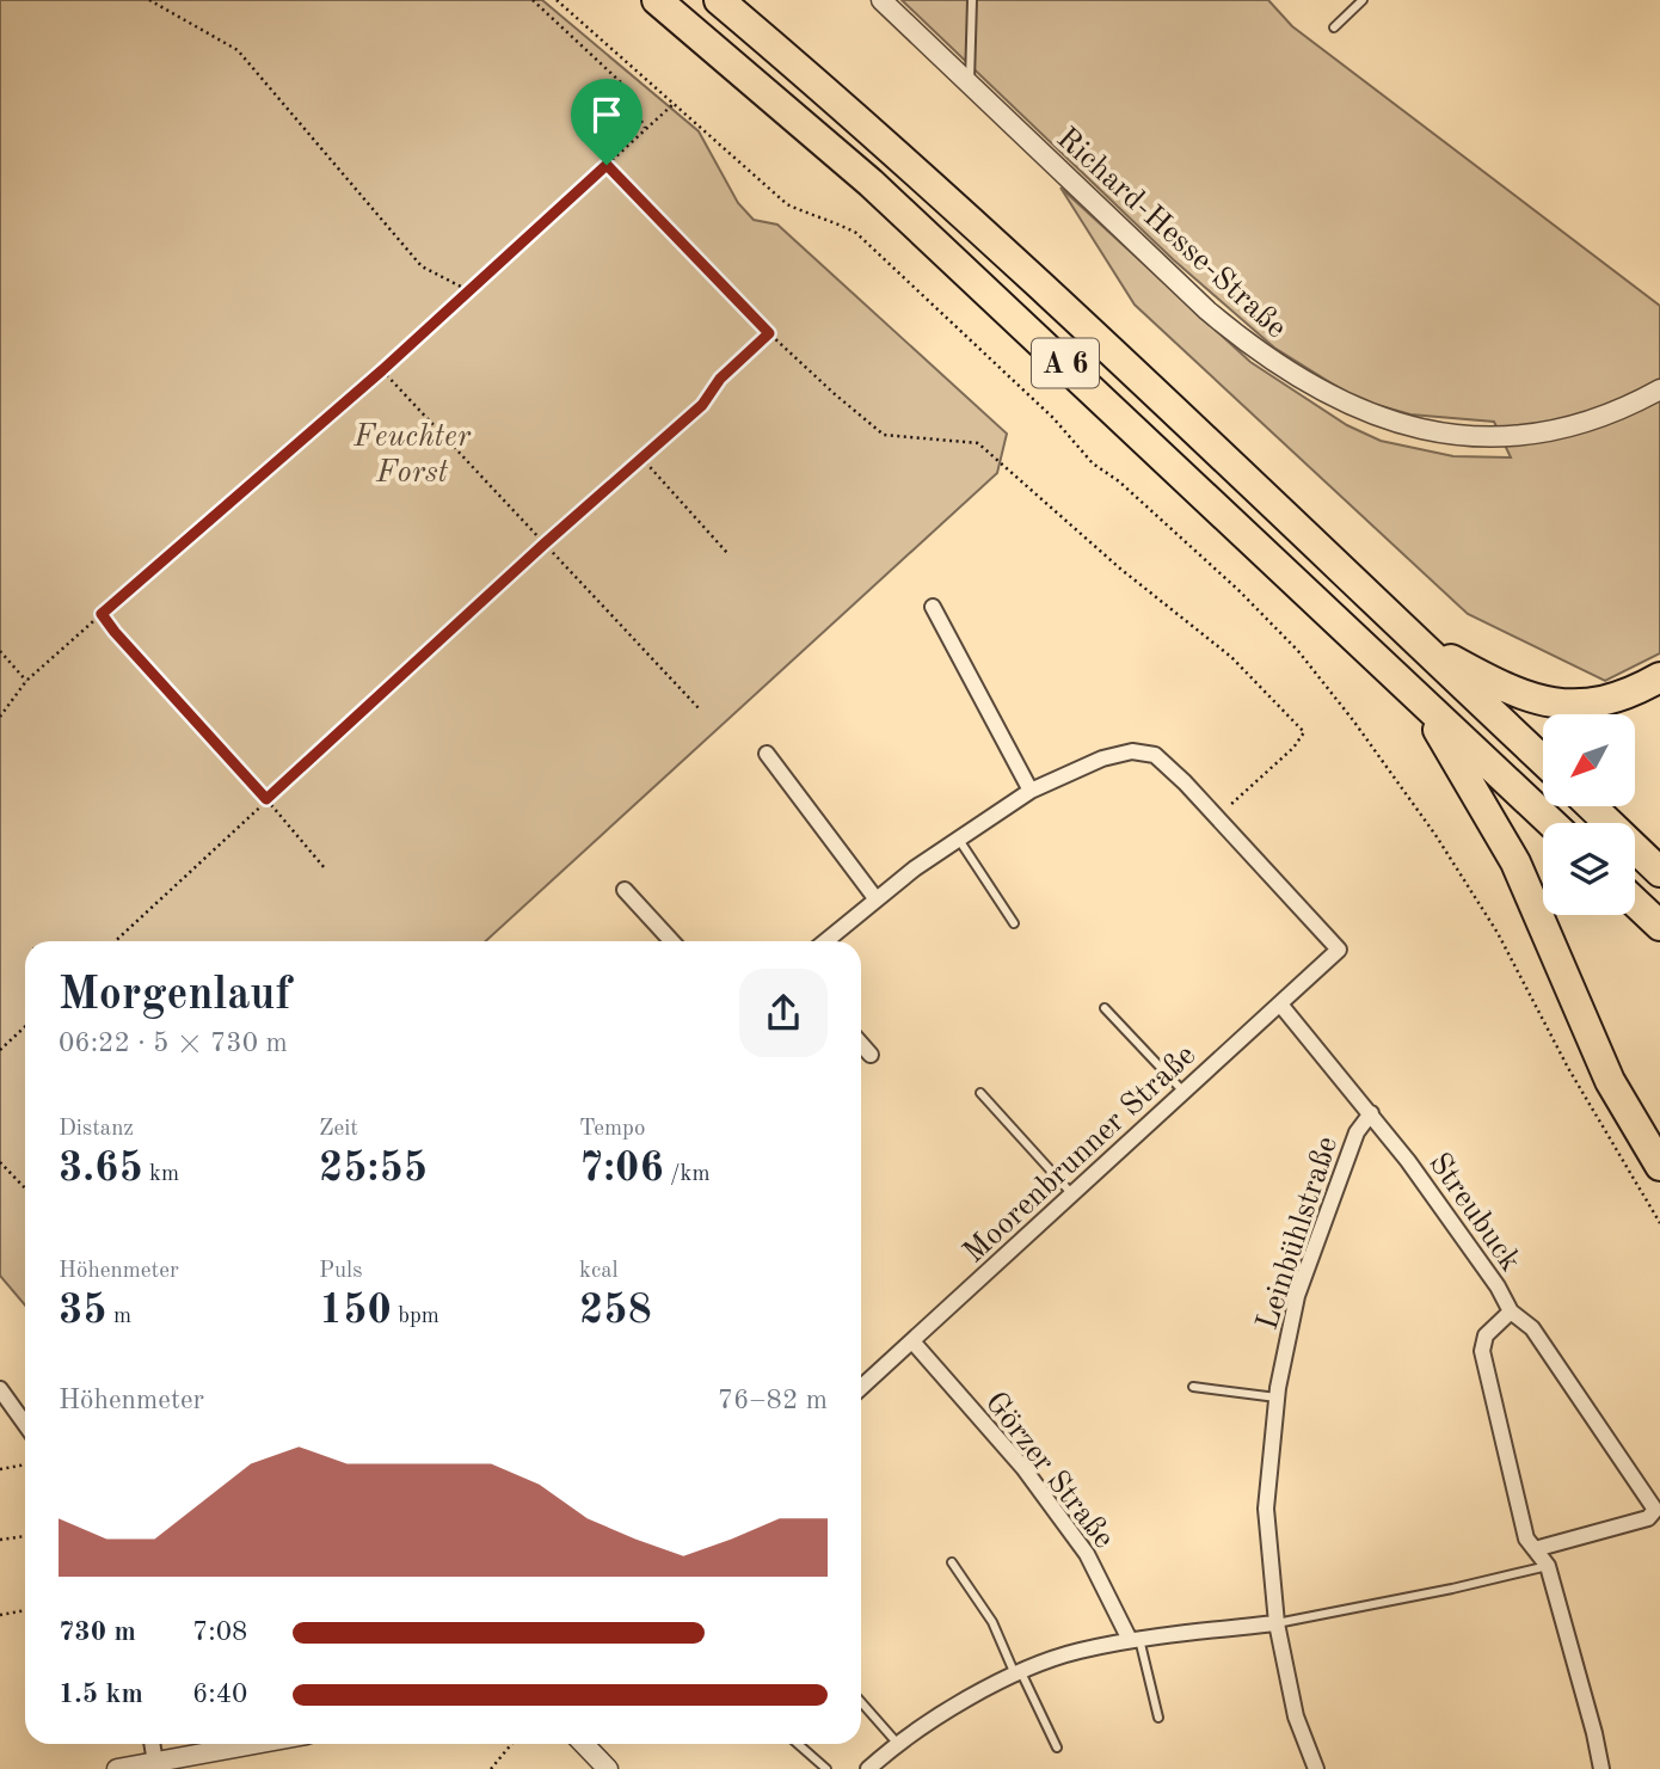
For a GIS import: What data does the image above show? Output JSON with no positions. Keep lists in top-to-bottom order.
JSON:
{
  "streets": {
    "highway": ["A 6"],
    "street": [
      "Richard-Hesse-Straße",
      "Moorenbrunner Straße",
      "Streubuck",
      "Leinbühlstraße",
      "Görzer Straße"
    ]
  },
  "crossings": [
    ["Moorenbrunner Straße", "Streubuck"],
    ["Moorenbrunner Straße", "Görzer Straße"],
    ["Streubuck", "Leinbühlstraße"]
  ],
  "parks": ["Feuchter Forst"],
  "north": "bottom left",
  "page": {
    "heading": ["Morgenlauf", "06:22 · 5 × 730 m"],
    "stats": [
      ["Distanz", "3.65 km"],
      ["Zeit", "25:55"],
      ["Tempo", "7:06 /km"],
      ["Höhenmeter", "35 m"],
      ["Puls", "150 bpm"],
      ["kcal", "258"]
    ],
    "chart": ["Höhenmeter", "76–82 m"],
    "list": [
      {
        "name": "730 m",
        "note": "7:08"
      },
      {
        "name": "1.5 km",
        "note": "6:40"
      }
    ]
  }
}
